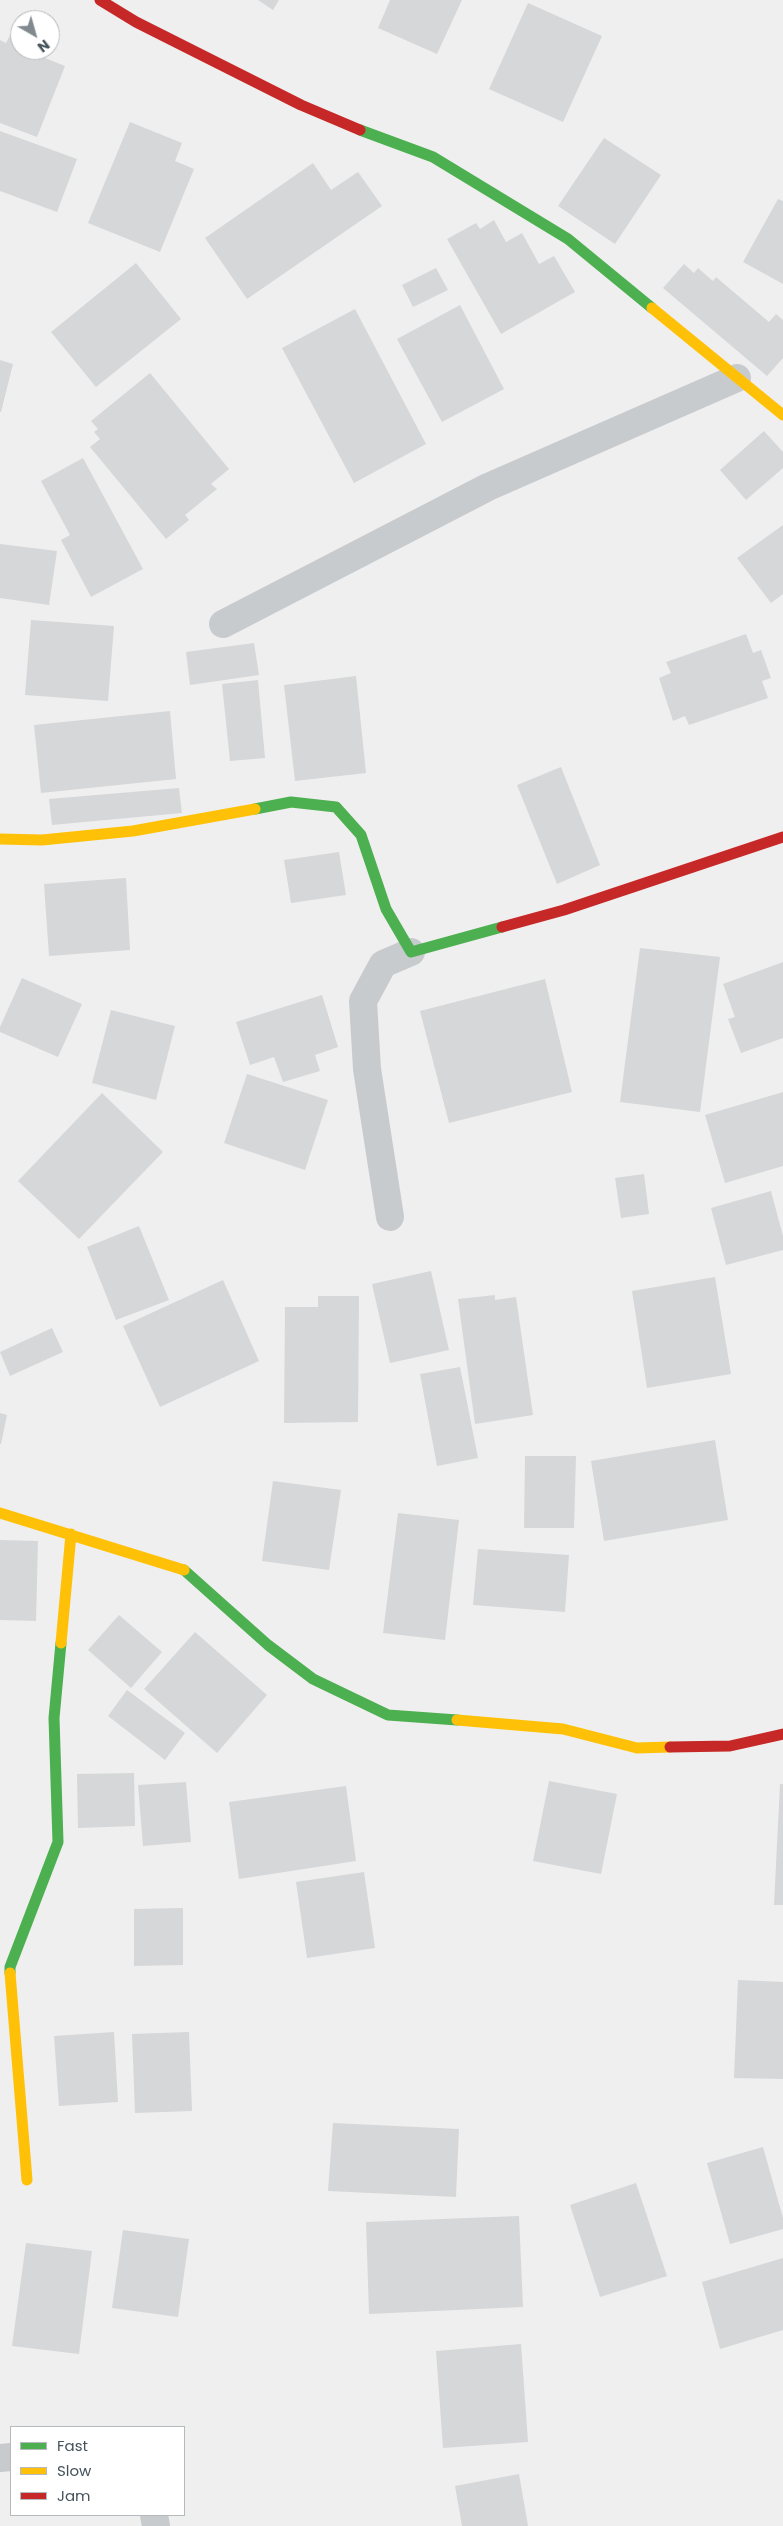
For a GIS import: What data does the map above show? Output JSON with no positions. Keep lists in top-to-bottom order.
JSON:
{
  "legend": ["Fast", "Slow", "Jam"],
  "north": "bottom right"
}
